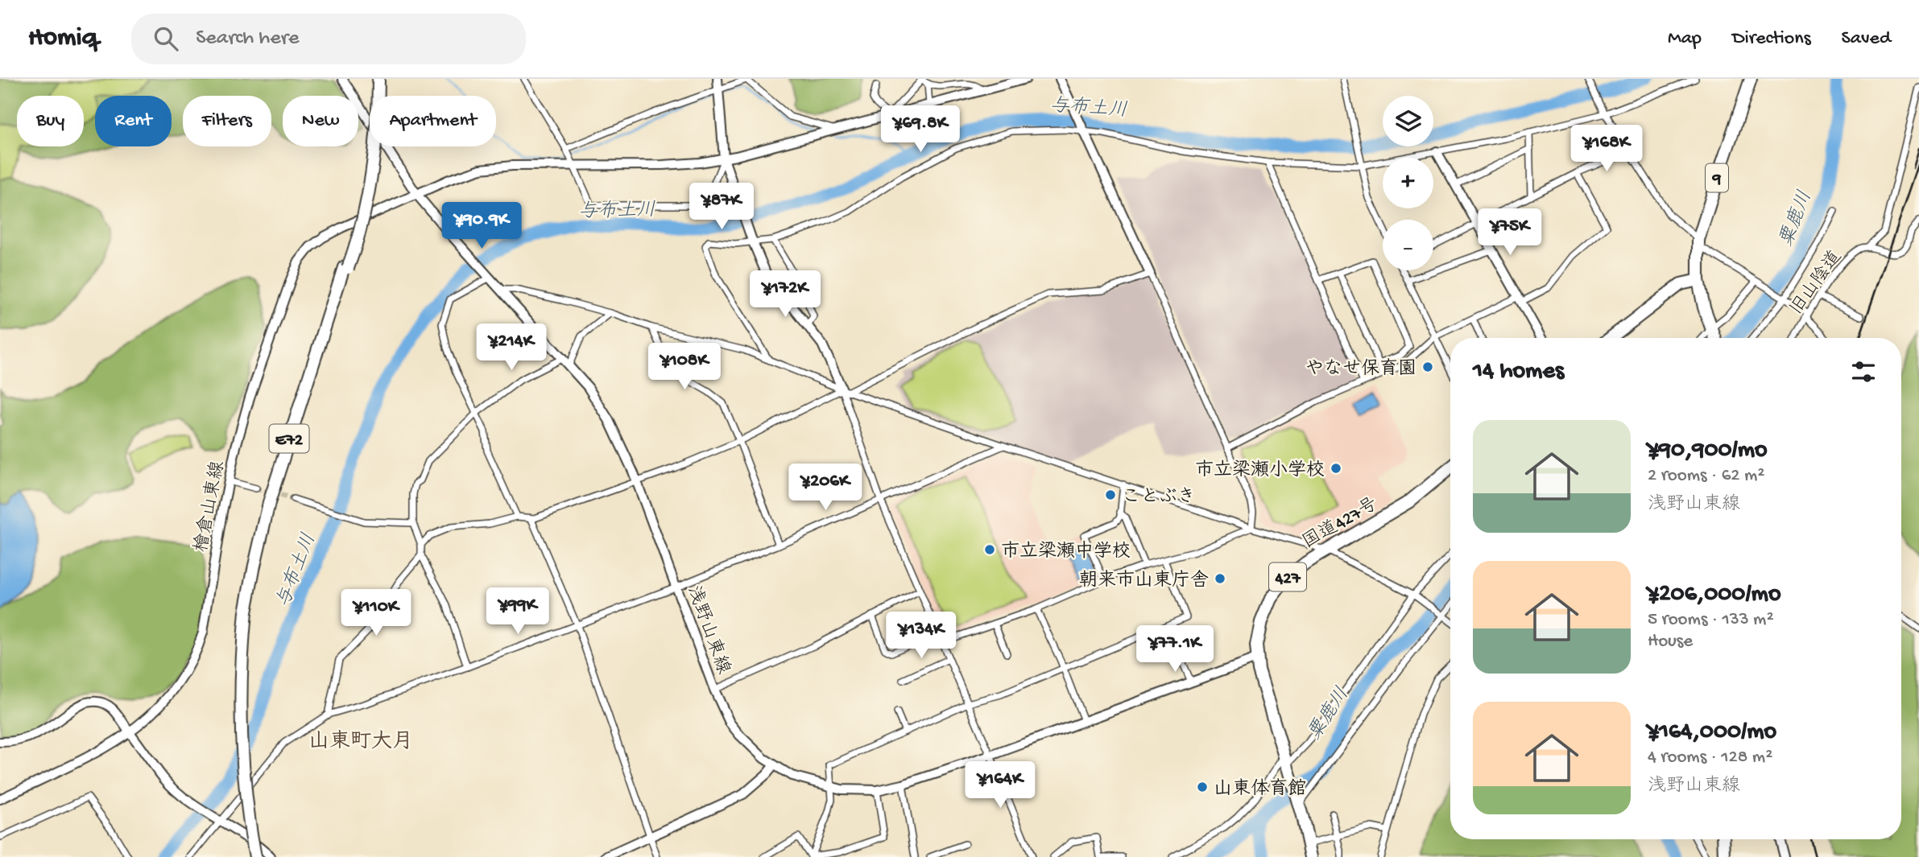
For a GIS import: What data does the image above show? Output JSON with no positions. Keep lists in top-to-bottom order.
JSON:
{
  "streets": {
    "highway": [
      "9",
      "E72",
      "国道427号",
      "427"
    ],
    "main road": ["檜倉山東線", "浅野山東線"],
    "street": ["旧山陰道"]
  },
  "crossings": [
    ["檜倉山東線", "浅野山東線"],
    ["国道427号", "浅野山東線"]
  ],
  "districts": ["山東町大月"],
  "water": ["与布土川", "粟鹿川"],
  "places": [
    "やなせ保育園",
    "市立梁瀬小学校",
    "ことぶき",
    "市立梁瀬中学校",
    "朝来市山東庁舎",
    "山東体育館"
  ],
  "page": {
    "header": "Homiq",
    "search": "Search here",
    "nav": ["Map", "Directions", "Saved"],
    "map_buttons": ["+", "−"],
    "chip": [
      "Buy",
      "Rent",
      "Filters",
      "New",
      "Apartment"
    ],
    "price": [
      "¥69.8K",
      "¥168K",
      "¥87K",
      "¥90.9K",
      "¥75K",
      "¥172K",
      "¥214K",
      "¥108K",
      "¥206K",
      "¥99K",
      "¥110K",
      "¥134K",
      "¥77.1K",
      "¥164K"
    ],
    "heading": "14 homes",
    "list": [
      {
        "name": "¥90,900/mo",
        "note": "2 rooms · 62 m² · 浅野山東線"
      },
      {
        "name": "¥206,000/mo",
        "note": "5 rooms · 133 m² · House"
      },
      {
        "name": "¥164,000/mo",
        "note": "4 rooms · 128 m² · 浅野山東線"
      }
    ]
  }
}
